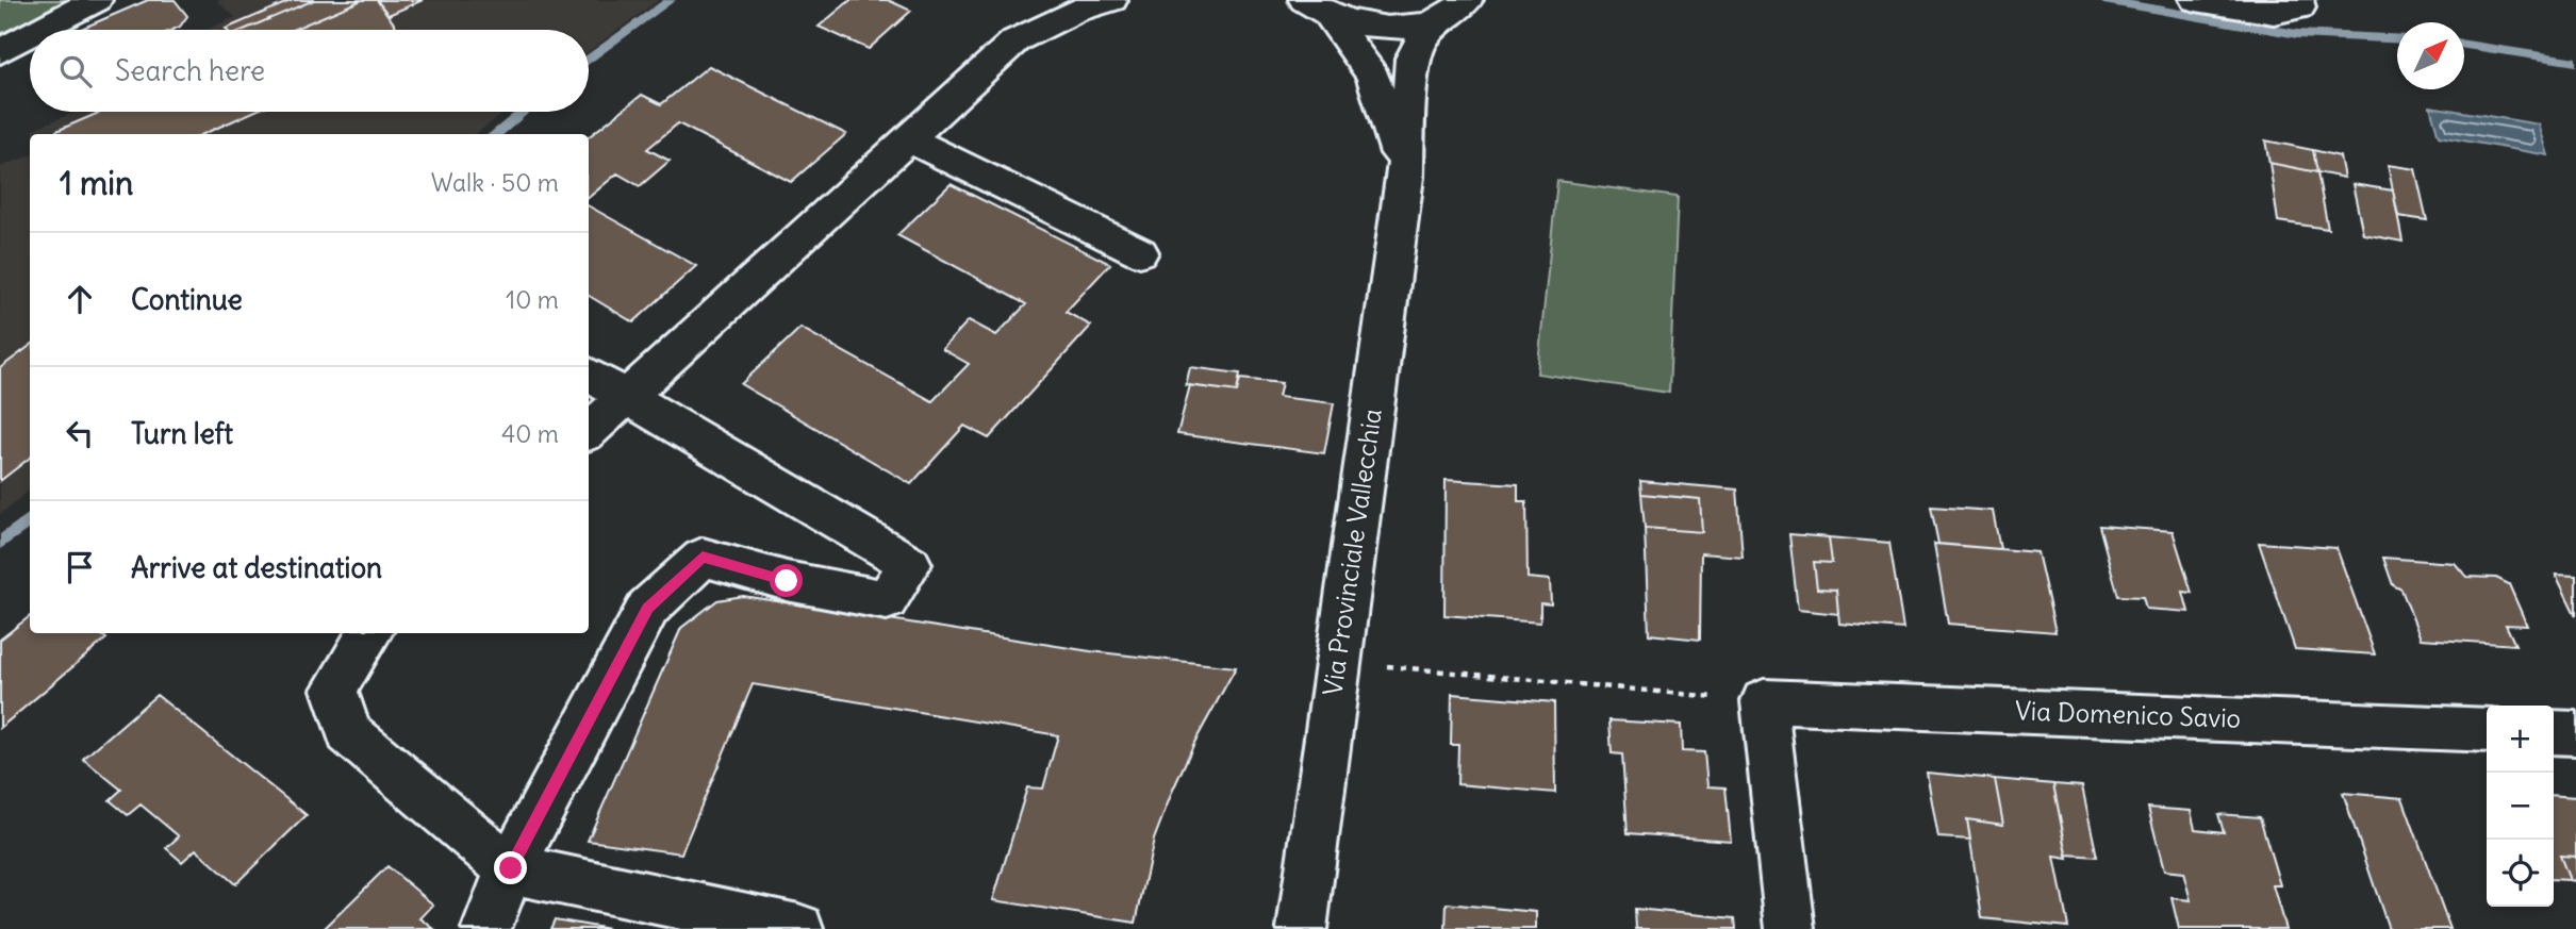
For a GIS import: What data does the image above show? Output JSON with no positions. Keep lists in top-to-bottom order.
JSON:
{
  "streets": {
    "street": ["Via Provinciale Vallecchia", "Via Domenico Savio"]
  },
  "north": "top right",
  "page": {
    "search": "Search here",
    "heading": ["1 min", "Walk · 50 m"],
    "list": [
      ["Continue", "10 m"],
      ["Turn left", "40 m"],
      "Arrive at destination"
    ],
    "map_buttons": ["+", "−"]
  }
}
